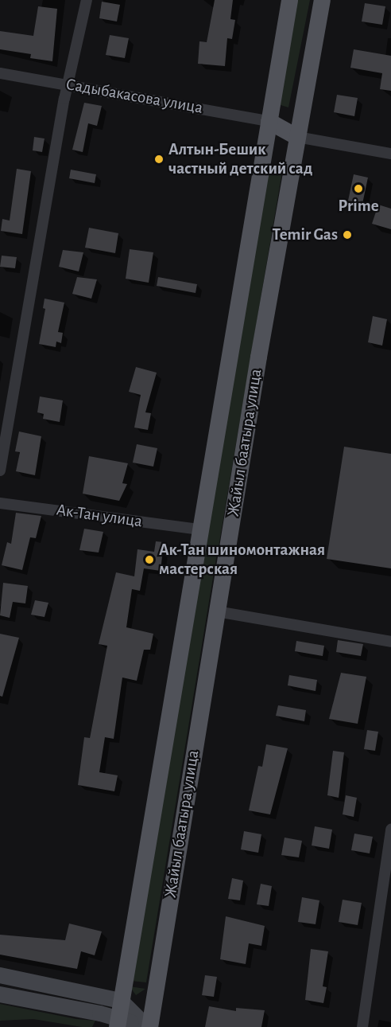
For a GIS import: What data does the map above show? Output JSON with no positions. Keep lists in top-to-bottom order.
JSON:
{
  "streets": {
    "main road": ["Жайыл баатыра улица"],
    "street": ["Садыбакасова улица", "Ак-Тан улица"]
  },
  "crossings": [
    ["Садыбакасова улица", "Жайыл баатыра улица"],
    ["Жайыл баатыра улица", "Ак-Тан улица"]
  ],
  "places": [
    "Алтын-Бешик частный детский сад",
    "Prime",
    "Temir Gas",
    "Ак-Тан шиномонтажная мастерская"
  ]
}
